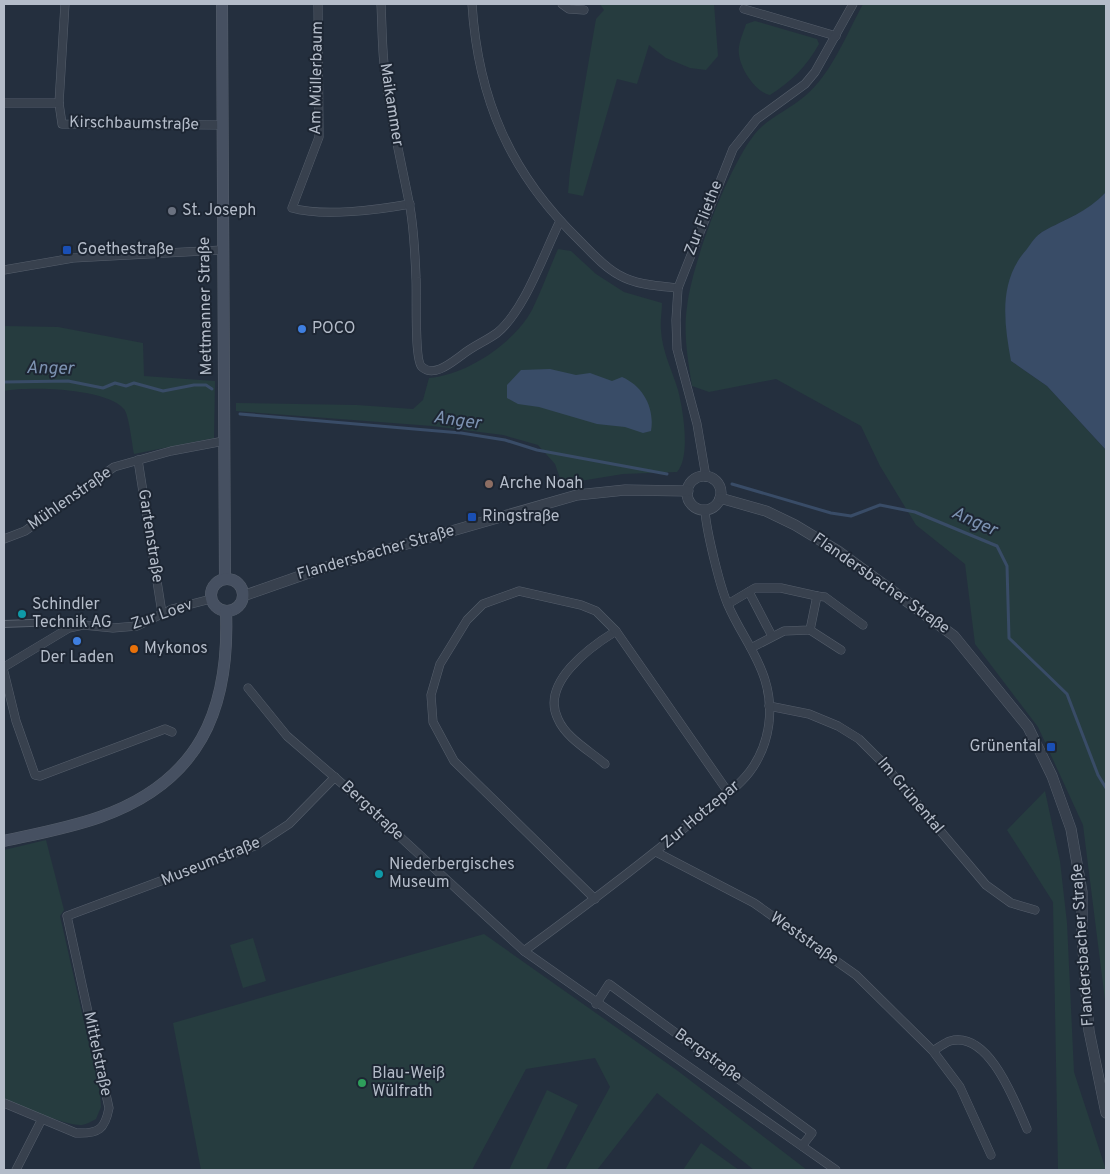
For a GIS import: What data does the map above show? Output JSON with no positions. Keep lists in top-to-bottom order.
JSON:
{
  "streets": {
    "main road": ["Mettmanner Straße"],
    "street": [
      "Am Müllerbaum",
      "Maikammer",
      "Kirschbaumstraße",
      "Zur Fliethe",
      "Mühlenstraße",
      "Gartenstraße",
      "Flandersbacher Straße",
      "Zur Loev",
      "Im Grünental",
      "Bergstraße",
      "Zur Hotzepar",
      "Museumstraße",
      "Weststraße",
      "Mittelstraße"
    ]
  },
  "crossings": [
    ["Am Müllerbaum", "Maikammer"],
    ["Kirschbaumstraße", "Mettmanner Straße"],
    ["Zur Fliethe", "Flandersbacher Straße"],
    ["Zur Fliethe", "Zur Hotzepar"],
    ["Mettmanner Straße", "Mühlenstraße"],
    ["Mettmanner Straße", "Flandersbacher Straße"],
    ["Mettmanner Straße", "Zur Loev"],
    ["Mühlenstraße", "Gartenstraße"],
    ["Gartenstraße", "Zur Loev"],
    ["Flandersbacher Straße", "Zur Loev"],
    ["Flandersbacher Straße", "Zur Hotzepar"],
    ["Im Grünental", "Zur Hotzepar"],
    ["Bergstraße", "Zur Hotzepar"],
    ["Bergstraße", "Museumstraße"],
    ["Zur Hotzepar", "Weststraße"],
    ["Museumstraße", "Mittelstraße"]
  ],
  "water": ["Anger"],
  "places": {
    "other": [
      "St. Joseph",
      "POCO",
      "Arche Noah",
      "Schindler Technik AG",
      "Der Laden",
      "Mykonos",
      "Niederbergisches Museum",
      "Blau-Weiß Wülfrath"
    ],
    "transit": ["Goethestraße", "Ringstraße", "Grünental"]
  }
}
